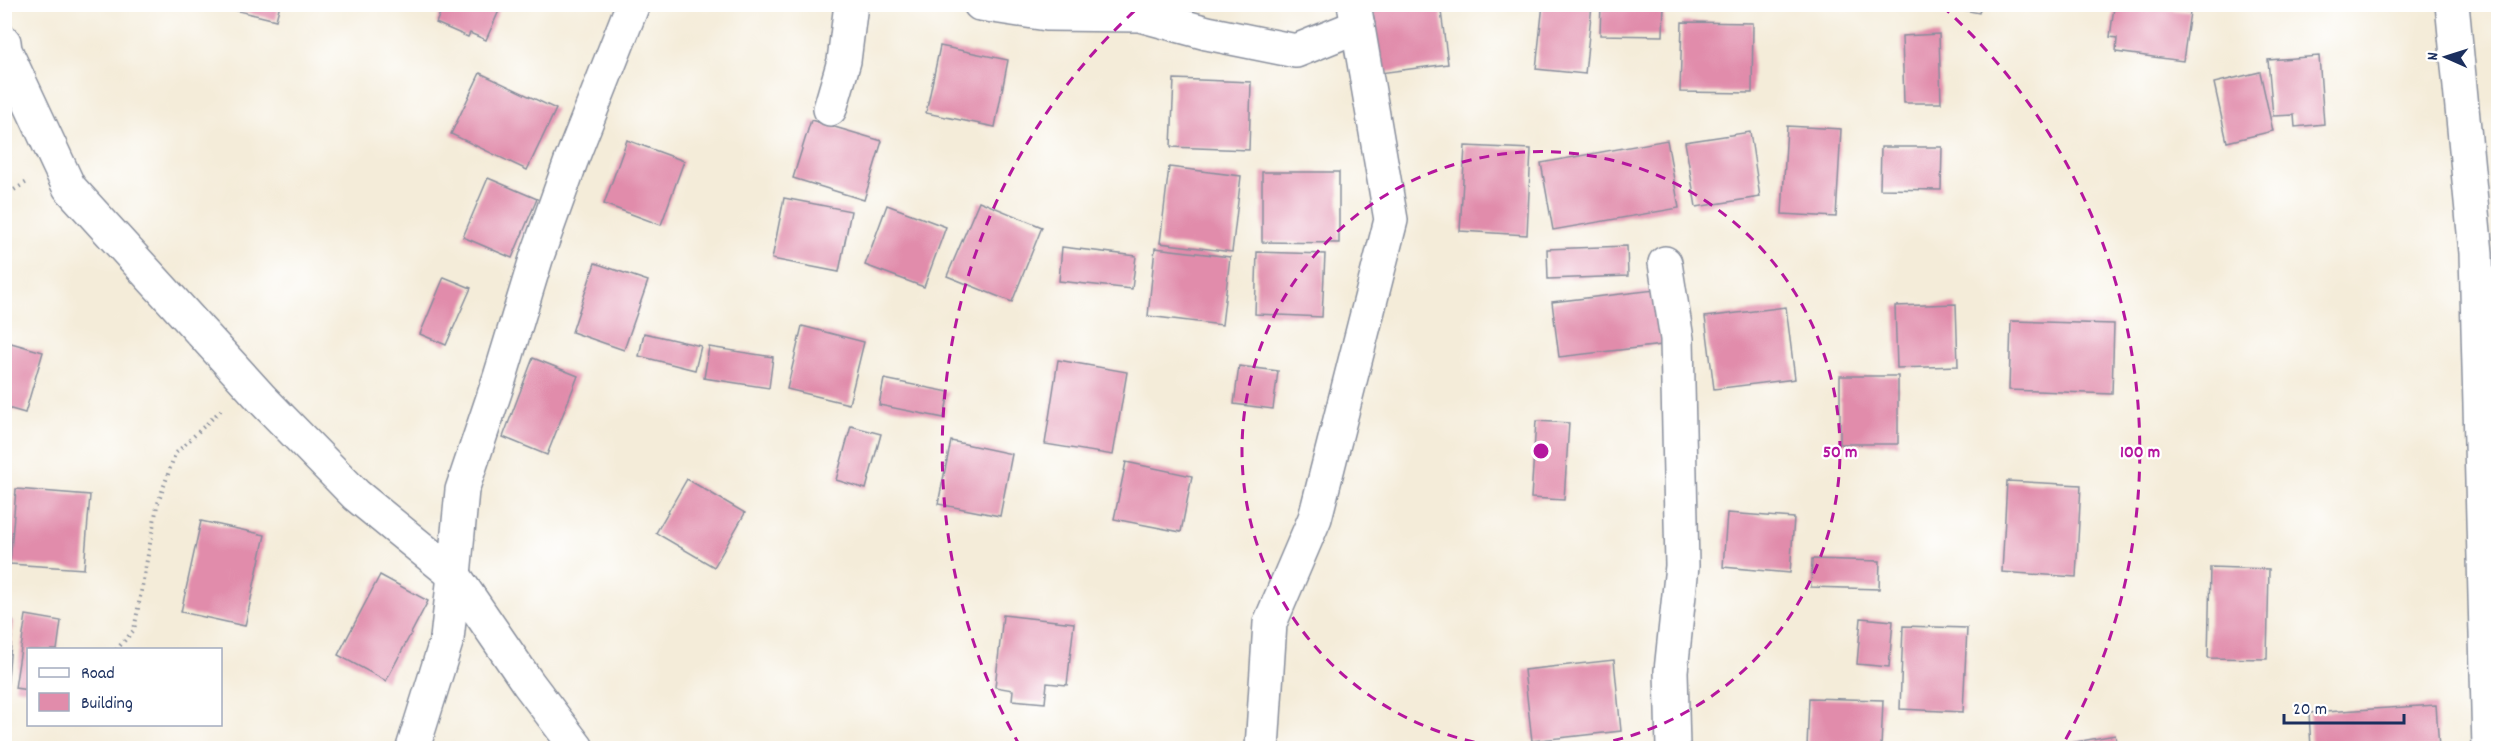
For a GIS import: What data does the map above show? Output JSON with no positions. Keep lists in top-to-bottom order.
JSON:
{
  "legend": ["Road", "Building"],
  "scale_bar": "20 m",
  "north": "left",
  "rings": ["50 m", "100 m"]
}
